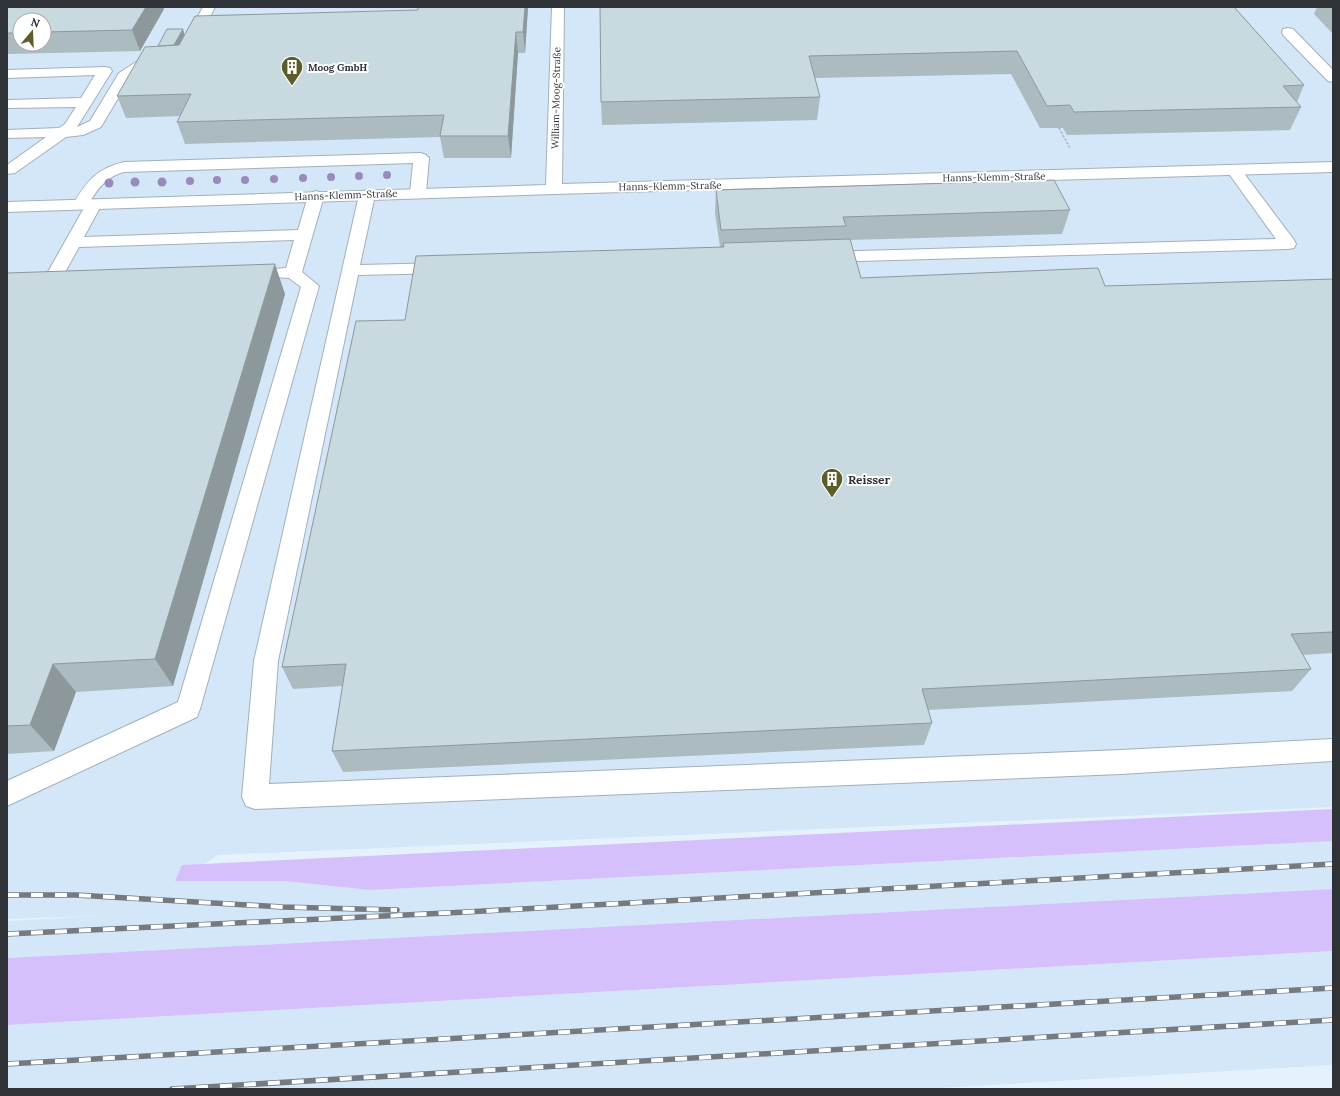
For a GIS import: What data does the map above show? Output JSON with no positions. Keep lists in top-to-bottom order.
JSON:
{
  "streets": {
    "street": ["William-Moog-Straße", "Hanns-Klemm-Straße"]
  },
  "crossings": [
    ["William-Moog-Straße", "Hanns-Klemm-Straße"]
  ],
  "places": {
    "building": ["Moog GmbH", "Reisser"]
  },
  "north": "top"
}
